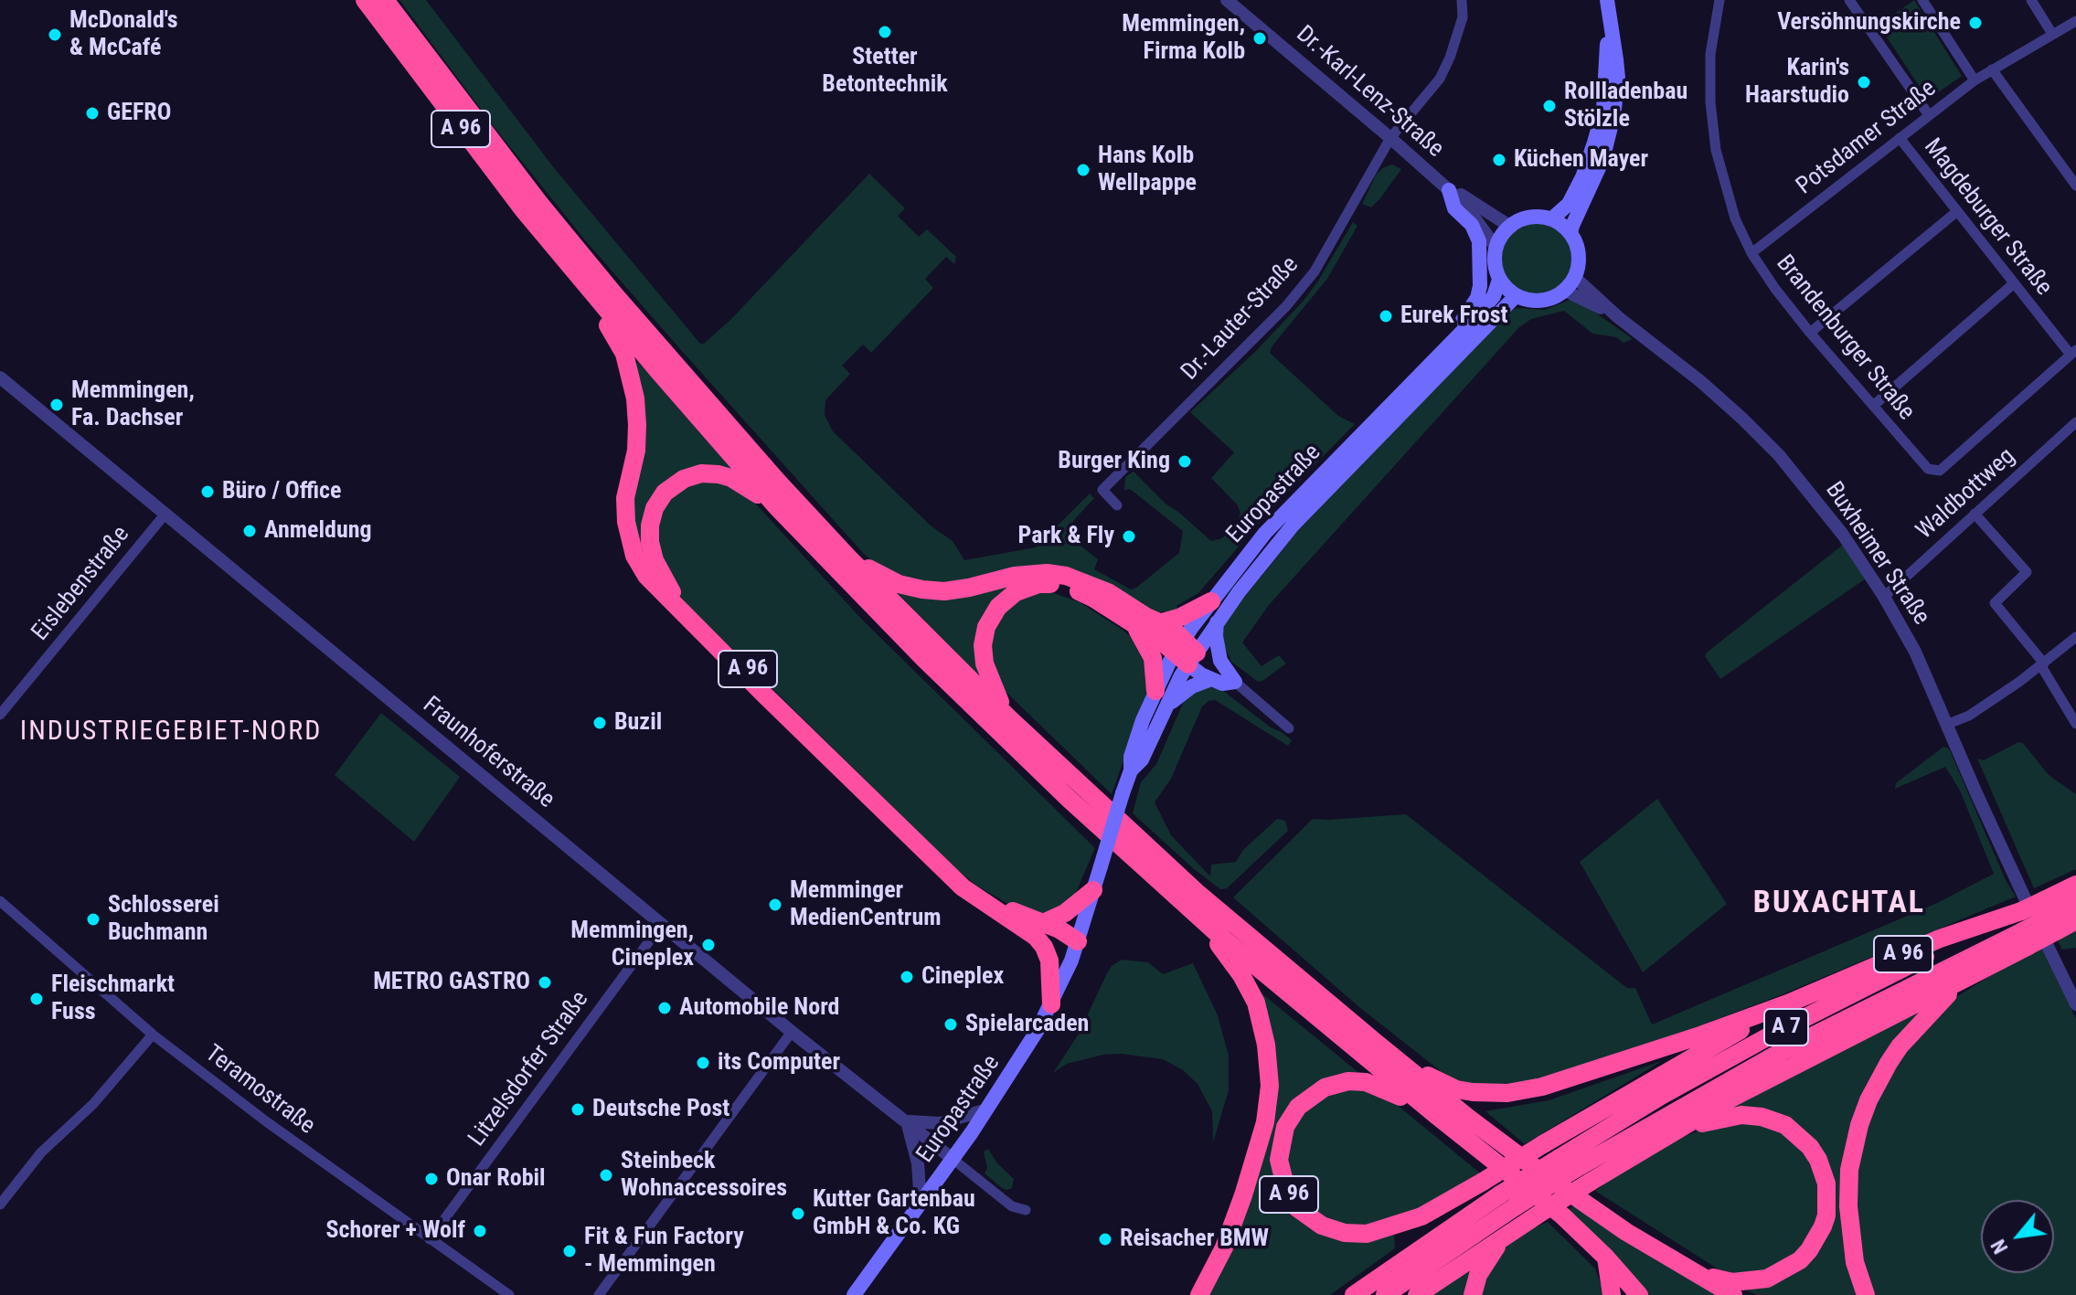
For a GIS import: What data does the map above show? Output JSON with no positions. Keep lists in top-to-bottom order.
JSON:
{
  "streets": {
    "highway": ["A 96", "A 7"],
    "main road": ["Europastraße"],
    "street": [
      "Dr.-Karl-Lenz-Straße",
      "Potsdamer Straße",
      "Magdeburger Straße",
      "Dr.-Lauter-Straße",
      "Brandenburger Straße",
      "Waldbottweg",
      "Buxheimer Straße",
      "Eislebenstraße",
      "Fraunhoferstraße",
      "Litzelsdorfer Straße",
      "Teramostraße"
    ]
  },
  "crossings": [
    ["Dr.-Karl-Lenz-Straße", "Dr.-Lauter-Straße"],
    ["Dr.-Karl-Lenz-Straße", "Europastraße"],
    ["Dr.-Karl-Lenz-Straße", "Buxheimer Straße"],
    ["A 96", "Europastraße"],
    ["A 96", "A 7"],
    ["Potsdamer Straße", "Magdeburger Straße"],
    ["Potsdamer Straße", "Brandenburger Straße"],
    ["Magdeburger Straße", "Brandenburger Straße"],
    ["Europastraße", "Buxheimer Straße"],
    ["Europastraße", "Fraunhoferstraße"],
    ["Waldbottweg", "Buxheimer Straße"],
    ["Eislebenstraße", "Fraunhoferstraße"],
    ["Fraunhoferstraße", "Litzelsdorfer Straße"],
    ["Litzelsdorfer Straße", "Teramostraße"]
  ],
  "districts": ["INDUSTRIEGEBIET-NORD", "BUXACHTAL"],
  "places": [
    "Versöhnungskirche",
    "Stetter Betontechnik",
    "McDonald's & McCafé",
    "Memmingen, Firma Kolb",
    "Karin's Haarstudio",
    "Rollladenbau Stölzle",
    "GEFRO",
    "Küchen Mayer",
    "Hans Kolb Wellpappe",
    "Eurek Frost",
    "Memmingen, Fa. Dachser",
    "Burger King",
    "Büro / Office",
    "Anmeldung",
    "Park & Fly",
    "Buzil",
    "Memminger MedienCentrum",
    "Schlosserei Buchmann",
    "Memmingen, Cineplex",
    "Cineplex",
    "METRO GASTRO",
    "Fleischmarkt Fuss",
    "Automobile Nord",
    "Spielarcaden",
    "its Computer",
    "Deutsche Post",
    "Steinbeck Wohnaccessoires",
    "Onar Robil",
    "Kutter Gartenbau GmbH & Co. KG",
    "Schorer + Wolf",
    "Reisacher BMW",
    "Fit & Fun Factory - Memmingen"
  ],
  "north": "bottom left"
}
